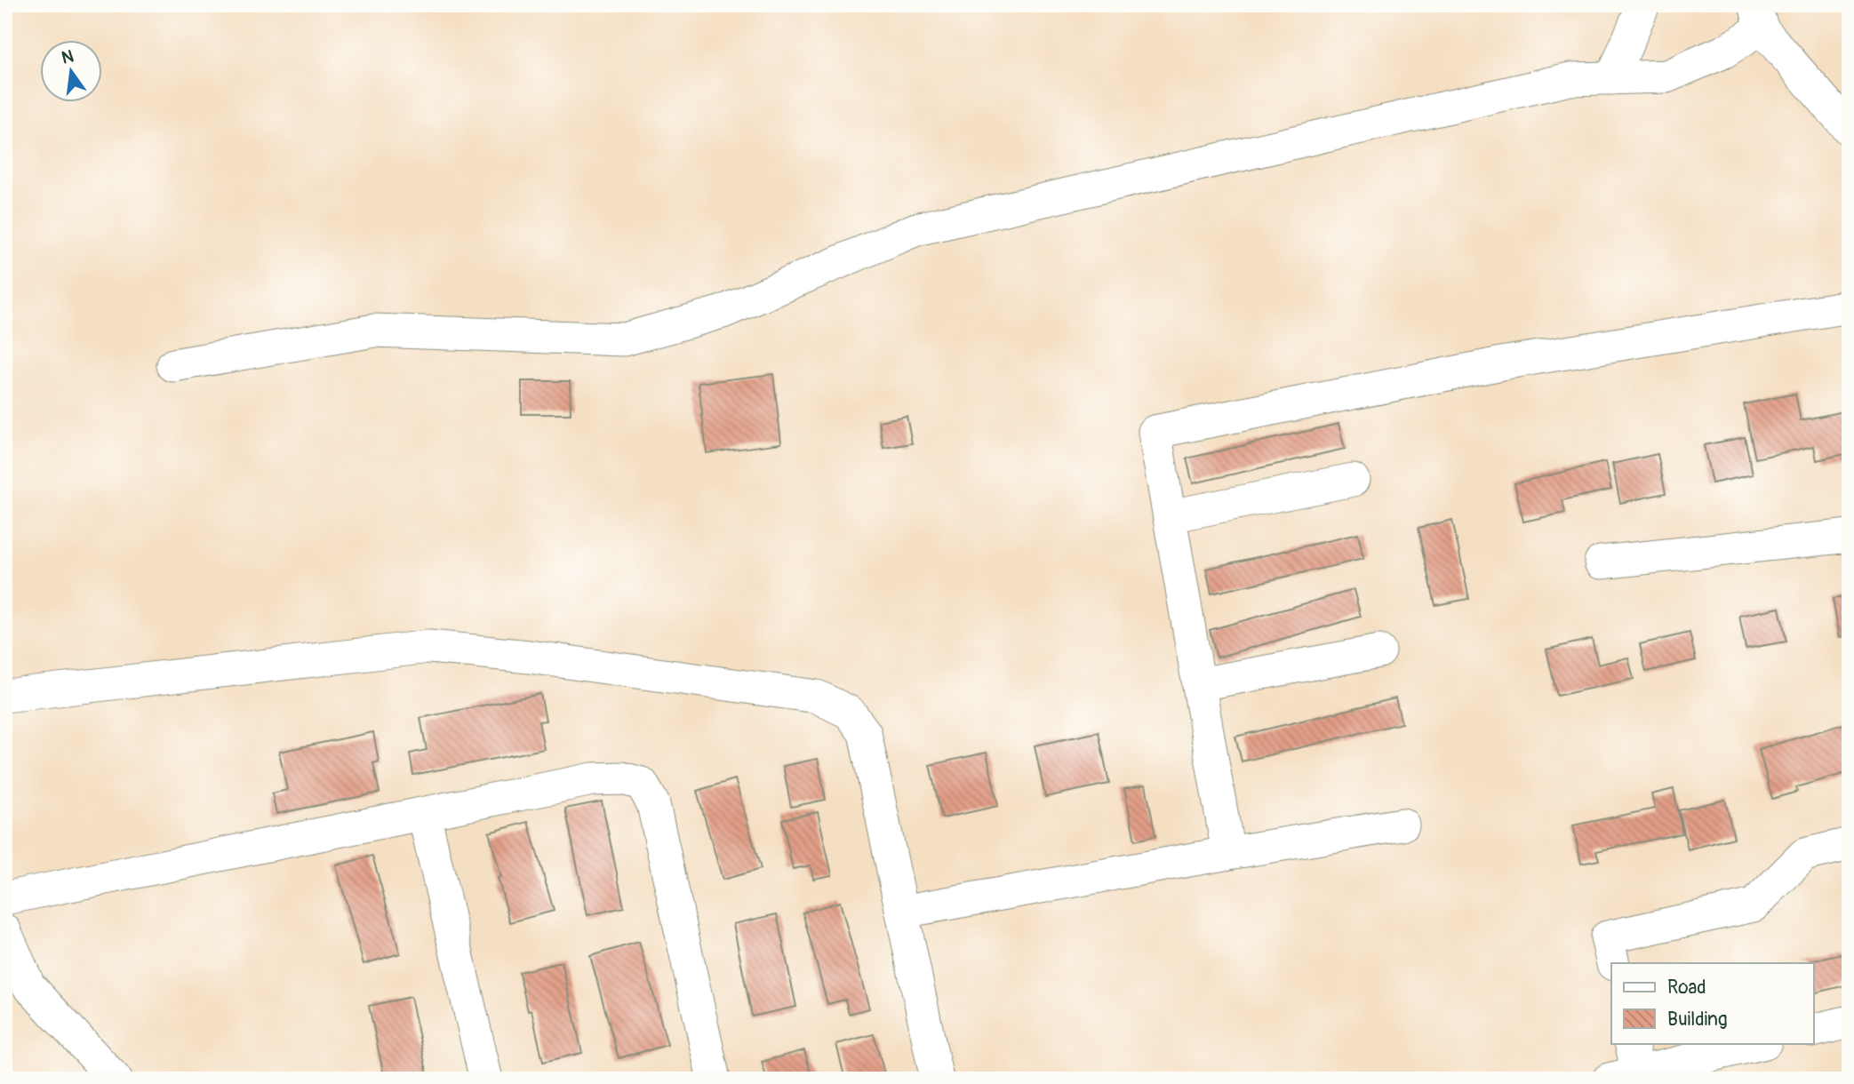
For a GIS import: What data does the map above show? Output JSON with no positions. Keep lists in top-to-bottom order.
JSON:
{
  "legend": ["Road", "Building"],
  "north": "top"
}
